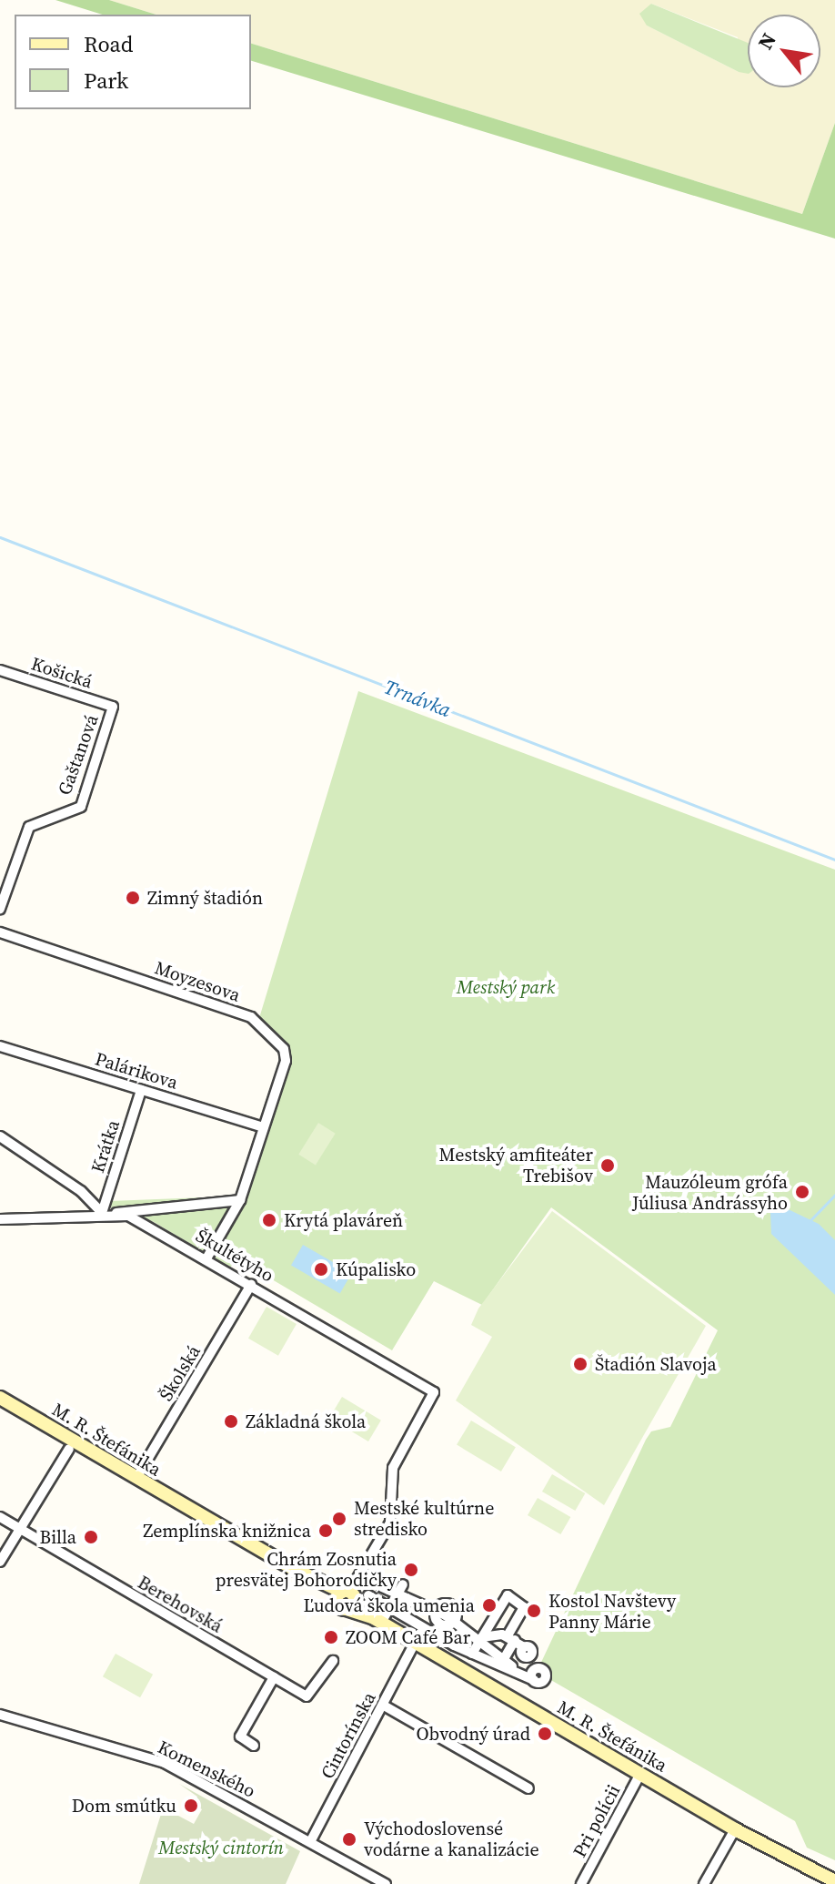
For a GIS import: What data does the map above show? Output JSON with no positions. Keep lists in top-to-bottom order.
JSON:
{
  "streets": {
    "street": [
      "Košická",
      "Gaštanová",
      "Moyzesova",
      "Palárikova",
      "Krátka",
      "Škultétyho",
      "Školská",
      "M. R. Štefánika",
      "Berehovská",
      "Cintorínska",
      "Komenského",
      "Pri polícii"
    ]
  },
  "crossings": [
    ["Košická", "Gaštanová"],
    ["Moyzesova", "Palárikova"],
    ["Moyzesova", "Škultétyho"],
    ["Palárikova", "Krátka"],
    ["Krátka", "Škultétyho"],
    ["Škultétyho", "Školská"],
    ["Škultétyho", "M. R. Štefánika"],
    ["Školská", "M. R. Štefánika"],
    ["M. R. Štefánika", "Cintorínska"],
    ["M. R. Štefánika", "Pri polícii"],
    ["Cintorínska", "Komenského"]
  ],
  "water": ["Trnávka"],
  "parks": ["Mestský park", "Mestský cintorín"],
  "places": [
    "Zimný štadión",
    "Mestský amfiteáter Trebišov",
    "Mauzóleum grófa Júliusa Andrássyho",
    "Krytá plaváreň",
    "Kúpalisko",
    "Štadión Slavoja",
    "Základná škola",
    "Mestské kultúrne stredisko",
    "Zemplínska knižnica",
    "Billa",
    "Chrám Zosnutia presvätej Bohorodičky",
    "Ľudová škola umenia",
    "Kostol Navštevy Panny Márie",
    "ZOOM Café Bar",
    "Obvodný úrad",
    "Dom smútku",
    "Východoslovensé vodárne a kanalizácie"
  ],
  "legend": ["Road", "Park"],
  "north": "top left"
}
